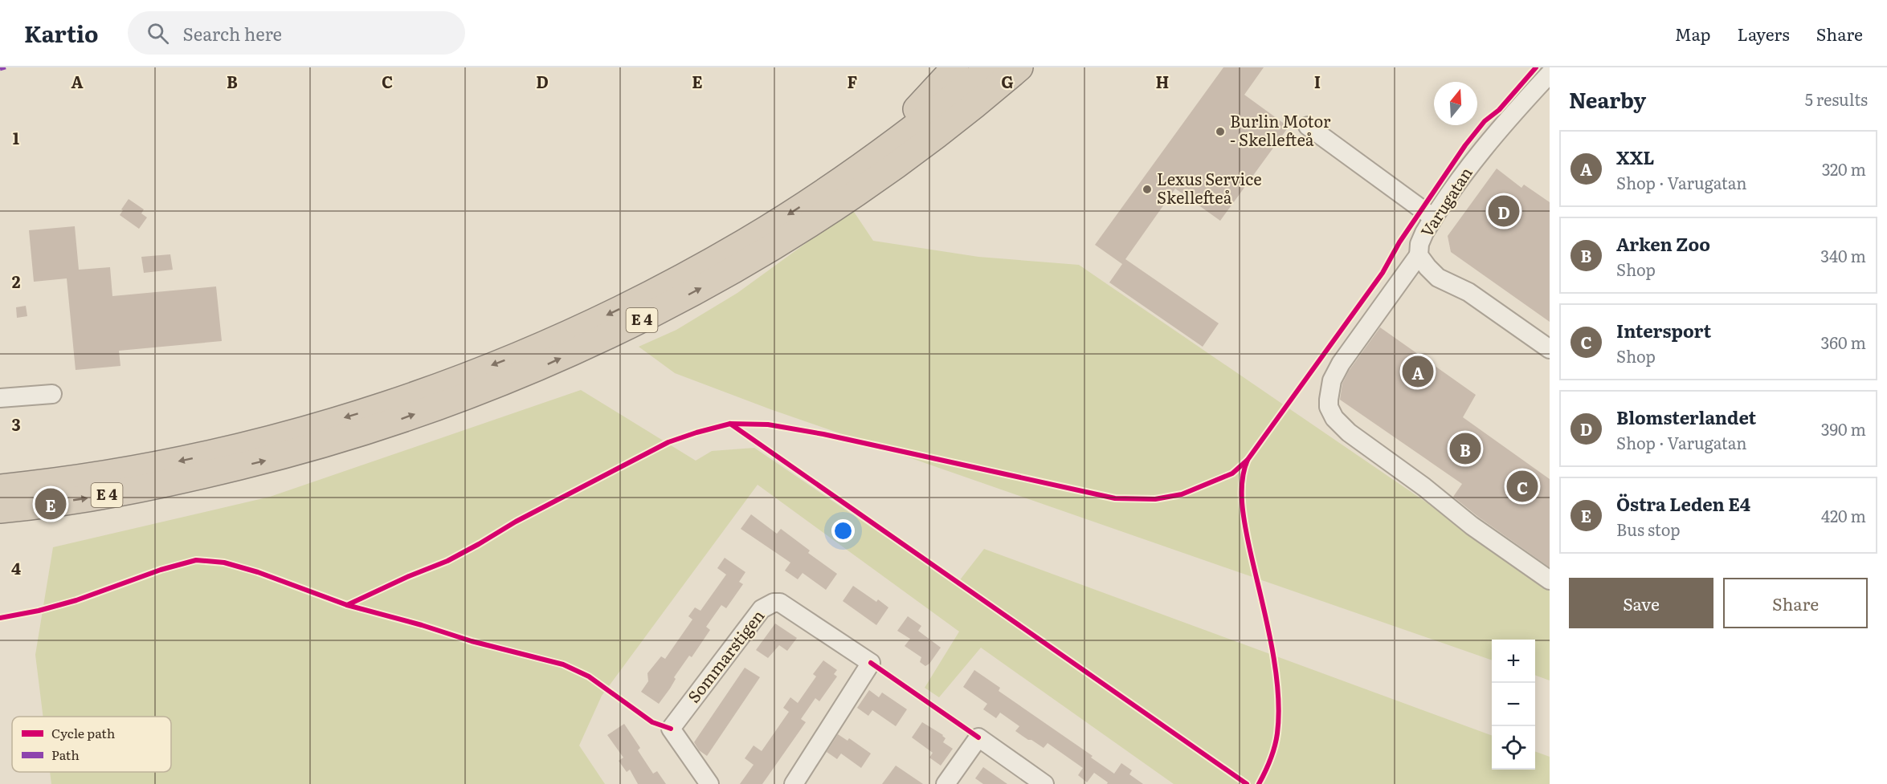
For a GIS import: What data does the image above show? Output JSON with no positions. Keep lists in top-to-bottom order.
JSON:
{
  "streets": {
    "highway": ["E 4"],
    "street": ["Varugatan", "Sommarstigen"]
  },
  "places": ["Burlin Motor - Skellefteå", "Lexus Service Skellefteå"],
  "legend": ["Cycle path", "Path"],
  "north": "top",
  "page": {
    "header": "Kartio",
    "search": "Search here",
    "nav": ["Map", "Layers", "Share"],
    "heading": ["Nearby", "5 results"],
    "list": [
      {
        "mark": "A",
        "name": "XXL",
        "note": "Shop · Varugatan",
        "value": "320 m"
      },
      {
        "mark": "B",
        "name": "Arken Zoo",
        "note": "Shop",
        "value": "340 m"
      },
      {
        "mark": "C",
        "name": "Intersport",
        "note": "Shop",
        "value": "360 m"
      },
      {
        "mark": "D",
        "name": "Blomsterlandet",
        "note": "Shop · Varugatan",
        "value": "390 m"
      },
      {
        "mark": "E",
        "name": "Östra Leden E4",
        "note": "Bus stop",
        "value": "420 m"
      }
    ],
    "pins": [
      "D",
      "A",
      "B",
      "C",
      "E"
    ],
    "buttons": ["Save", "Share"],
    "map_buttons": ["+", "−"]
  },
  "grid": {
    "columns": [
      "A",
      "B",
      "C",
      "D",
      "E",
      "F",
      "G",
      "H",
      "I"
    ],
    "rows": [
      "1",
      "2",
      "3",
      "4"
    ]
  }
}
